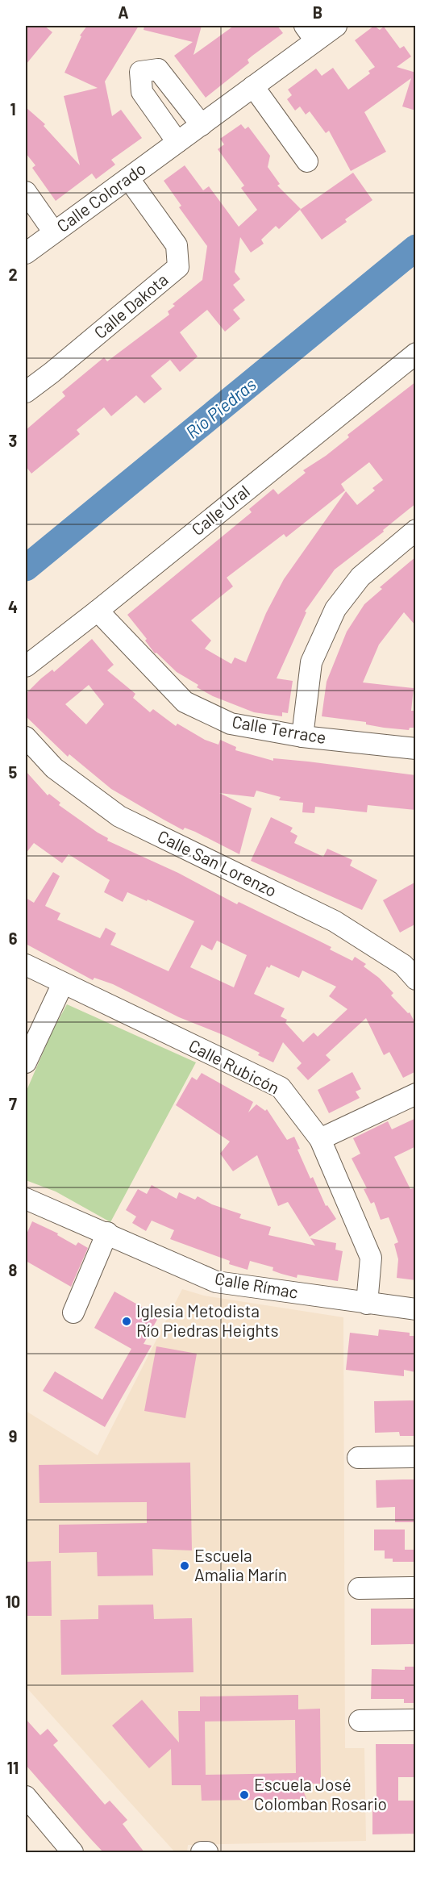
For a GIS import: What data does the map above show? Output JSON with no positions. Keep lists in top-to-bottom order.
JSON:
{
  "streets": {
    "street": [
      "Calle Colorado",
      "Calle Dakota",
      "Calle Ural",
      "Calle Terrace",
      "Calle San Lorenzo",
      "Calle Rubicón",
      "Calle Rímac"
    ]
  },
  "crossings": [
    ["Calle Colorado", "Calle Dakota"],
    ["Calle Ural", "Calle Terrace"],
    ["Calle Rubicón", "Calle Rímac"]
  ],
  "water": ["Río Piedras"],
  "places": ["Iglesia Metodista Río Piedras Heights", "Escuela Amalia Marín", "Escuela José Colomban Rosario"],
  "grid": {
    "columns": ["A", "B"],
    "rows": [
      "1",
      "2",
      "3",
      "4",
      "5",
      "6",
      "7",
      "8",
      "9",
      "10",
      "11"
    ]
  }
}
